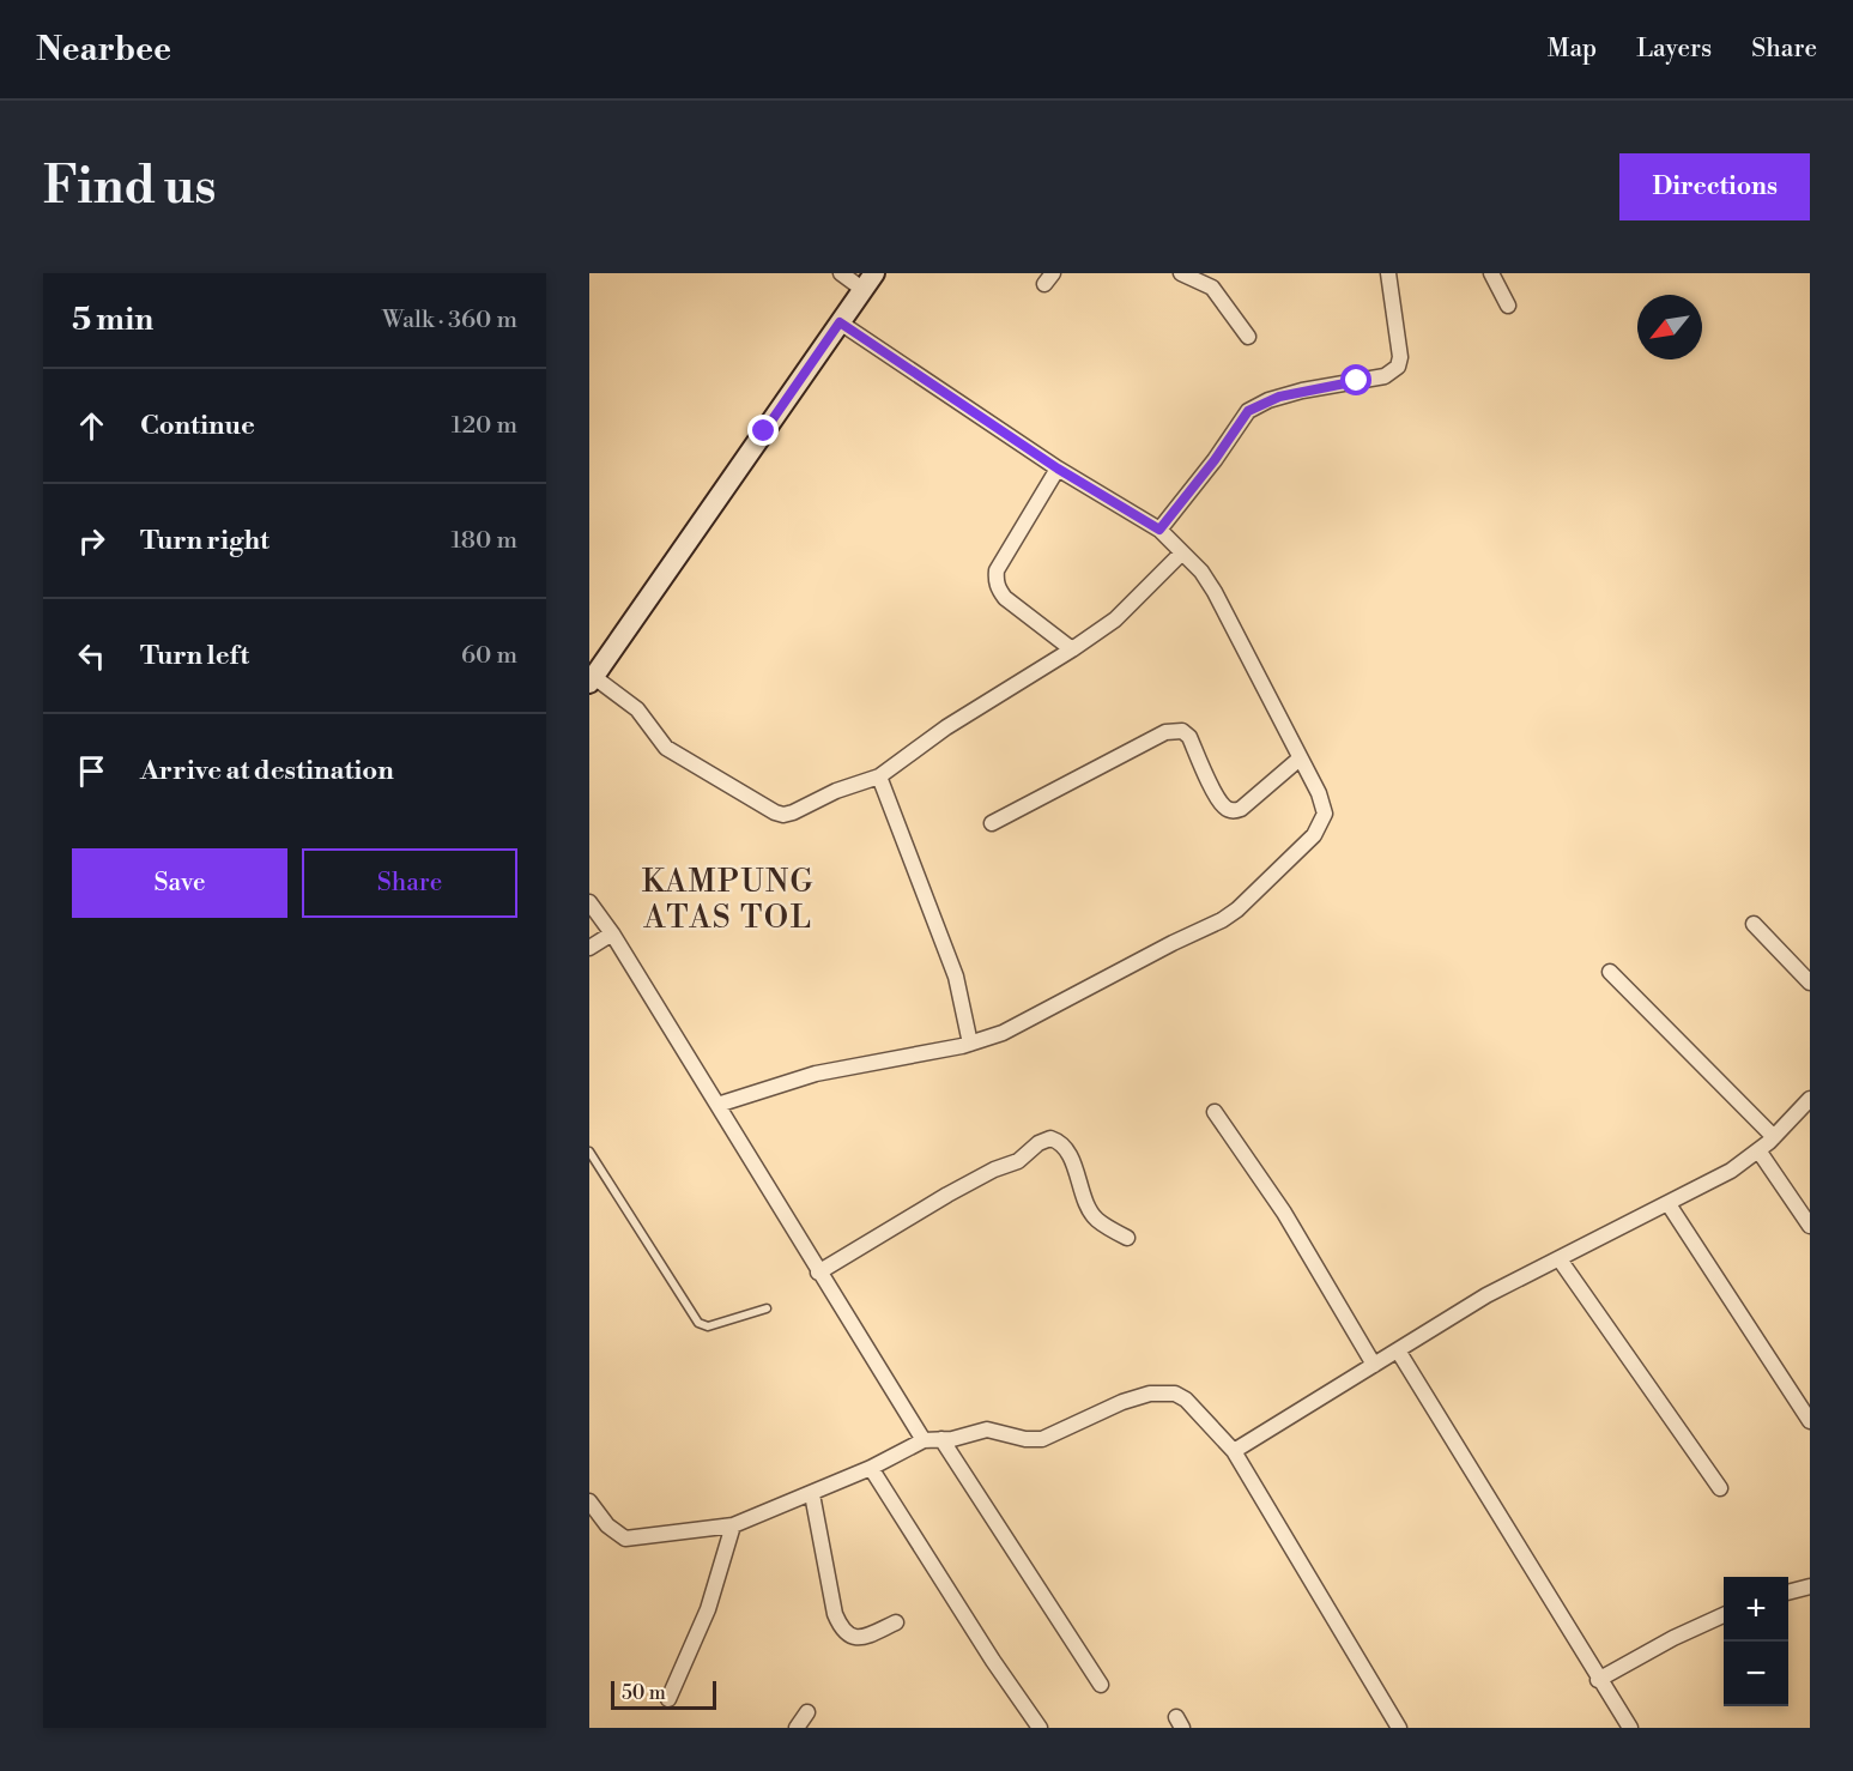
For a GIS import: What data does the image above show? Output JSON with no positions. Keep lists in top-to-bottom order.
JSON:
{
  "districts": ["KAMPUNG ATAS TOL"],
  "scale_bar": "50 m",
  "north": "bottom left",
  "page": {
    "header": "Nearbee",
    "nav": ["Map", "Layers", "Share"],
    "buttons": [
      "Directions",
      ["Save", "Share"]
    ],
    "title": "Find us",
    "heading": ["5 min", "Walk · 360 m"],
    "list": [
      ["Continue", "120 m"],
      ["Turn right", "180 m"],
      ["Turn left", "60 m"],
      "Arrive at destination"
    ],
    "map_buttons": ["+", "−"],
    "scale": "50 m"
  }
}
